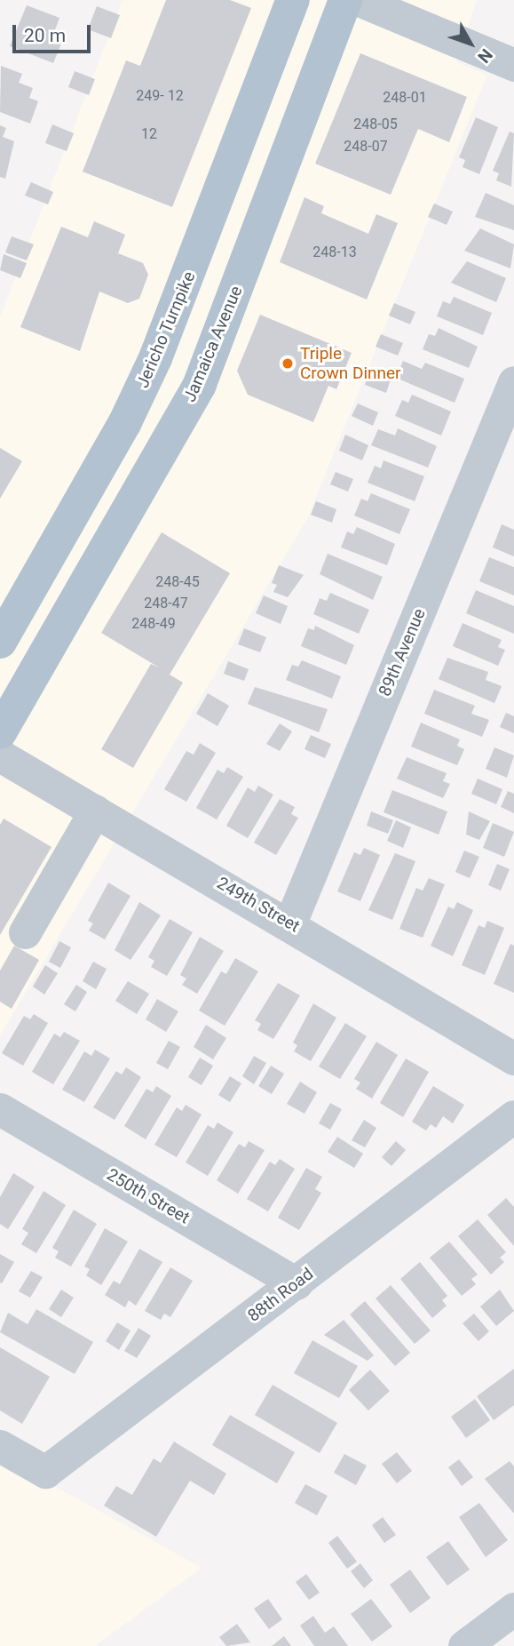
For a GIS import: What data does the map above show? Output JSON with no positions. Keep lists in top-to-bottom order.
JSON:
{
  "streets": {
    "main road": ["Jericho Turnpike", "Jamaica Avenue"],
    "street": [
      "89th Avenue",
      "249th Street",
      "250th Street",
      "88th Road"
    ]
  },
  "crossings": [
    ["89th Avenue", "249th Street"],
    ["250th Street", "88th Road"]
  ],
  "places": ["Triple Crown Dinner"],
  "house_numbers": [
    "249- 12",
    "248-01",
    "248-05",
    "12",
    "248-07",
    "248-13",
    "248-45",
    "248-47",
    "248-49"
  ],
  "scale_bar": "20 m",
  "north": "bottom right"
}
